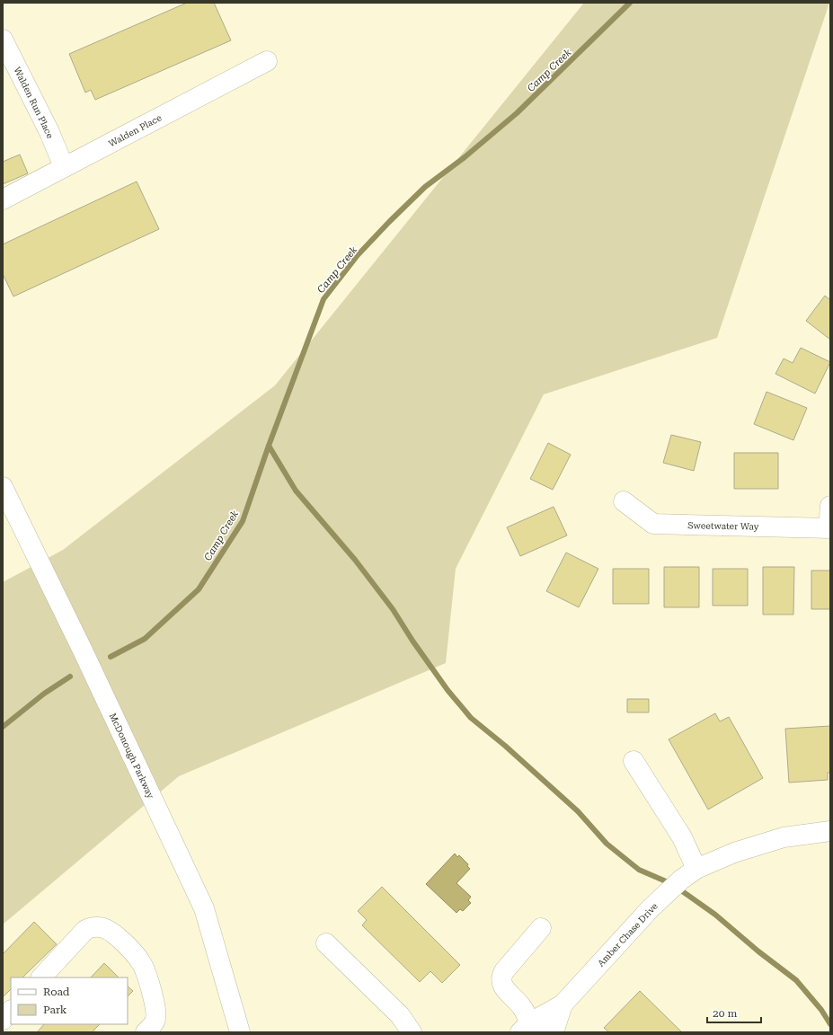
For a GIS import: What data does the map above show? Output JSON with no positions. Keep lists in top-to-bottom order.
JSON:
{
  "streets": {
    "street": [
      "Walden Run Place",
      "Walden Place",
      "Sweetwater Way",
      "McDonough Parkway",
      "Amber Chase Drive"
    ]
  },
  "crossings": [
    ["Walden Run Place", "Walden Place"]
  ],
  "water": ["Camp Creek"],
  "legend": ["Road", "Park"],
  "scale_bar": "20 m"
}
